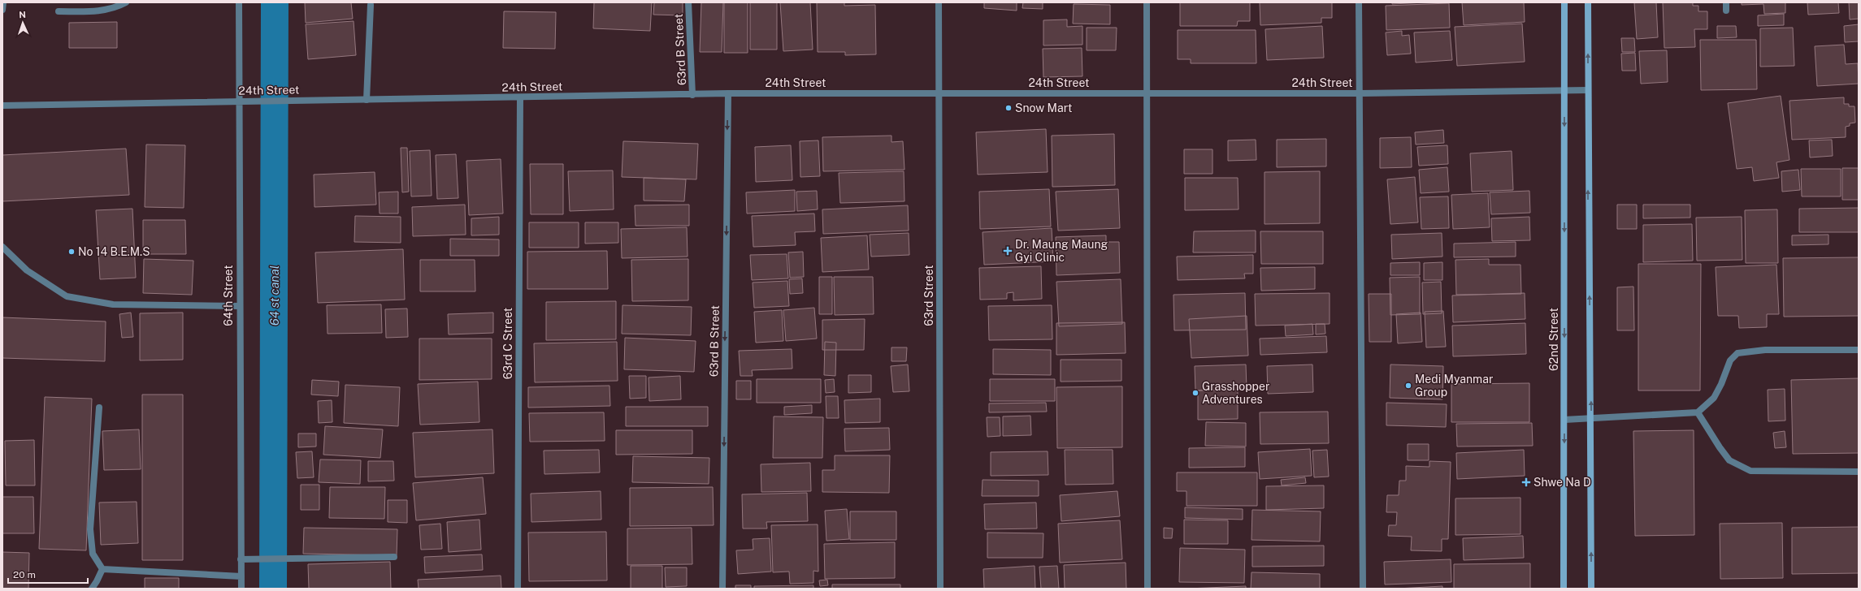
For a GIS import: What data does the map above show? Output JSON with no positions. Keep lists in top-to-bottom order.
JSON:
{
  "streets": {
    "main road": ["62nd Street"],
    "street": [
      "63rd B Street",
      "24th Street",
      "64th Street",
      "63rd Street",
      "63rd C Street"
    ]
  },
  "crossings": [
    ["63rd B Street", "24th Street"],
    ["24th Street", "64th Street"],
    ["24th Street", "63rd Street"],
    ["24th Street", "62nd Street"],
    ["24th Street", "63rd C Street"]
  ],
  "one_way": ["63rd B Street"],
  "water": ["64 st canal"],
  "places": {
    "other": [
      "Snow Mart",
      "No 14 B.E.M.S",
      "Medi Myanmar Group",
      "Grasshopper Adventures"
    ],
    "health": ["Dr. Maung Maung Gyi Clinic", "Shwe Na D"]
  },
  "scale_bar": "20 m",
  "north": "top"
}
